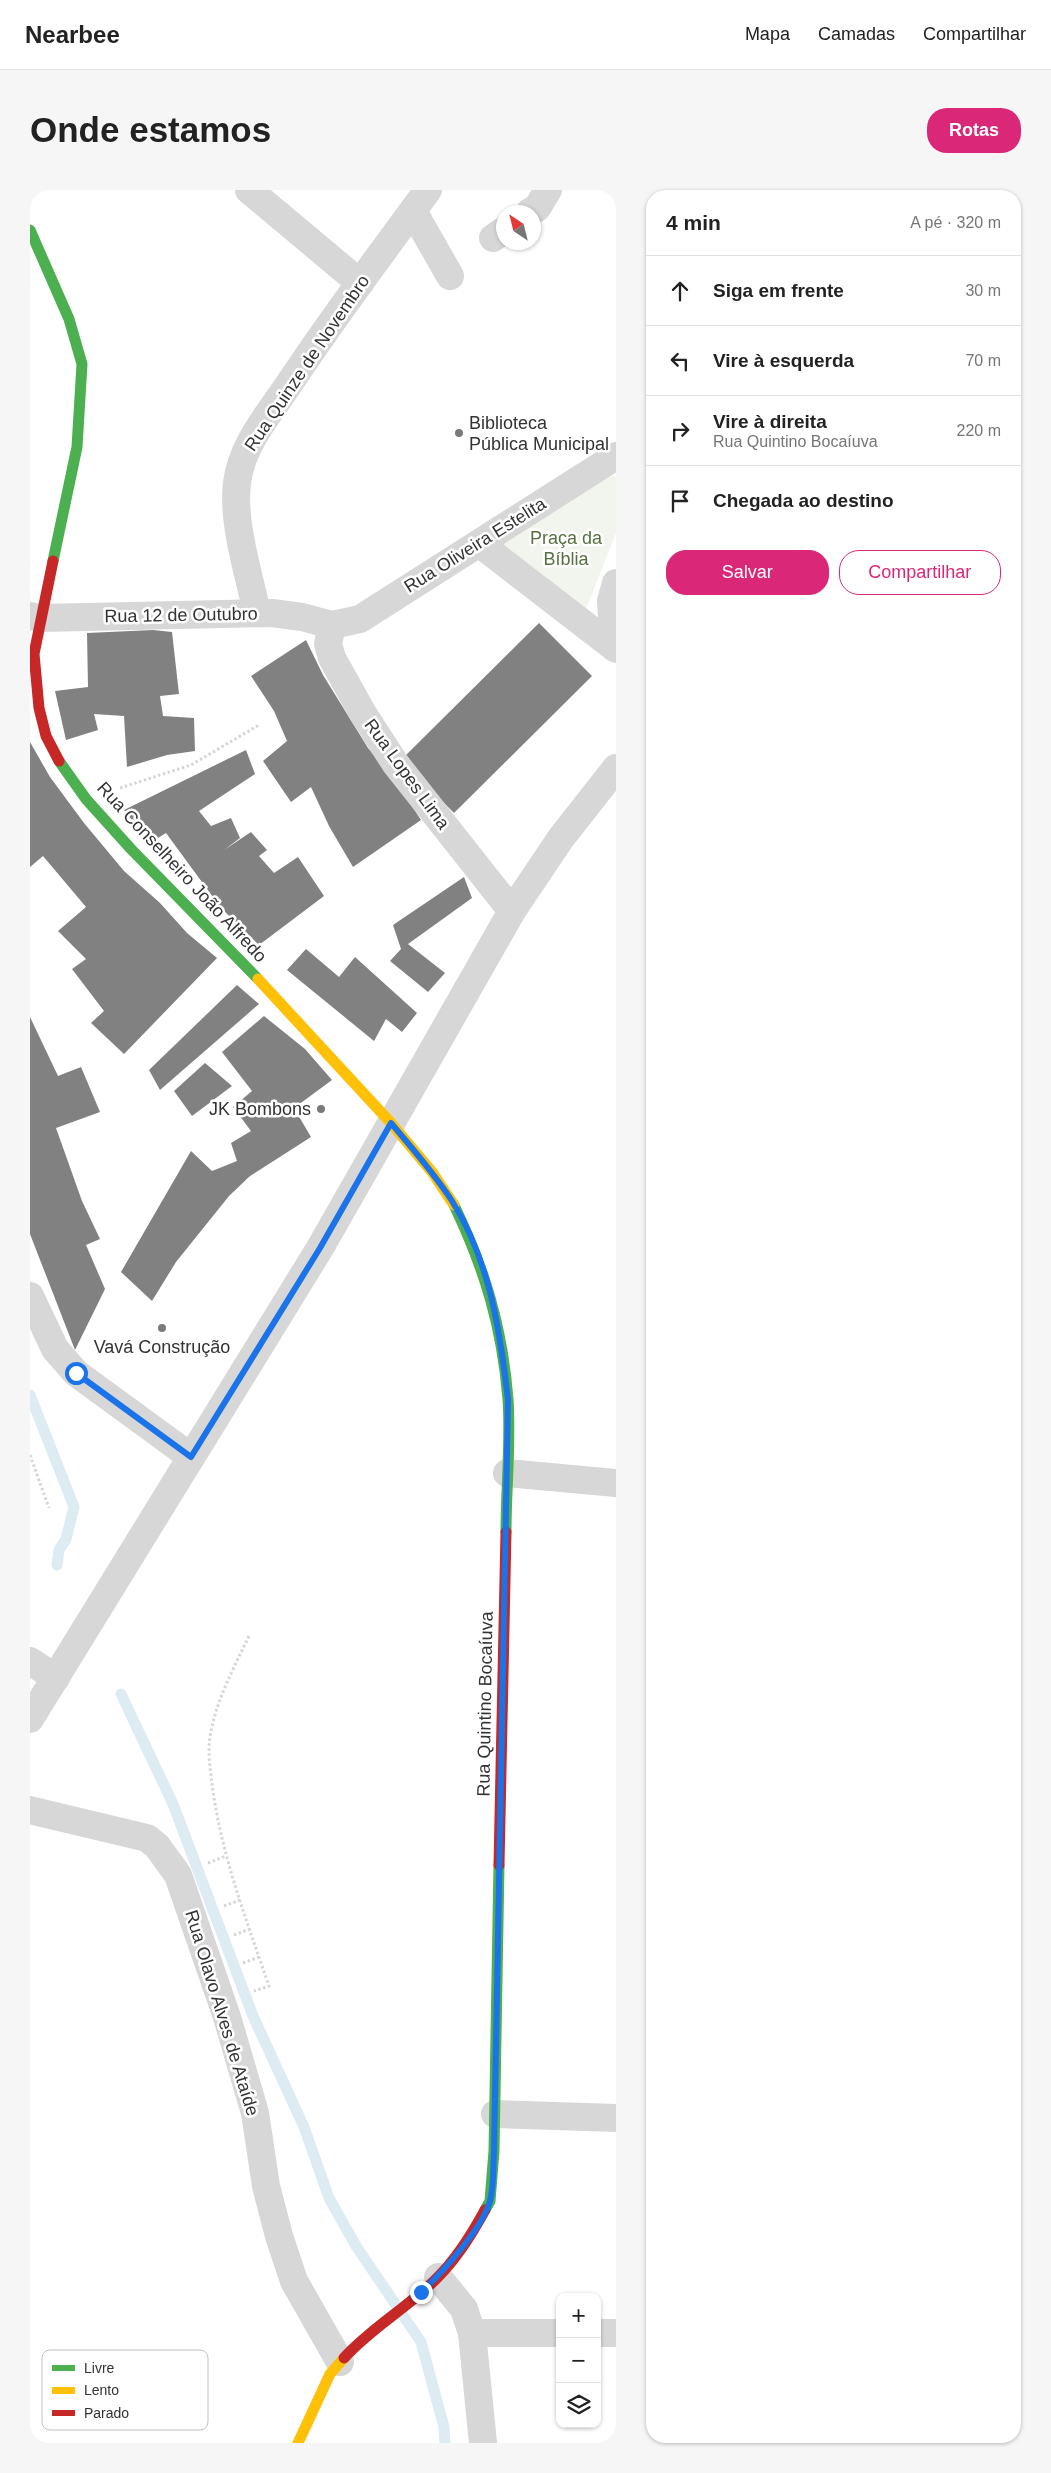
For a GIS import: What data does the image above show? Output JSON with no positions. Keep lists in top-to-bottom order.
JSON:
{
  "streets": {
    "street": [
      "Rua Quinze de Novembro",
      "Rua Oliveira Estelita",
      "Rua 12 de Outubro",
      "Rua Lopes Lima",
      "Rua Conselheiro João Alfredo",
      "Rua Quintino Bocaíuva",
      "Rua Olavo Alves de Ataíde"
    ]
  },
  "crossings": [
    ["Rua Quinze de Novembro", "Rua 12 de Outubro"],
    ["Rua Oliveira Estelita", "Rua 12 de Outubro"],
    ["Rua Oliveira Estelita", "Rua Lopes Lima"],
    ["Rua 12 de Outubro", "Rua Lopes Lima"],
    ["Rua 12 de Outubro", "Rua Conselheiro João Alfredo"],
    ["Rua Conselheiro João Alfredo", "Rua Quintino Bocaíuva"],
    ["Rua Quintino Bocaíuva", "Rua Olavo Alves de Ataíde"]
  ],
  "parks": ["Praça da Bíblia"],
  "places": ["Biblioteca Pública Municipal", "JK Bombons", "Vavá Construção"],
  "legend": ["Livre", "Lento", "Parado"],
  "north": "top left",
  "page": {
    "header": "Nearbee",
    "nav": ["Mapa", "Camadas", "Compartilhar"],
    "buttons": [
      "Rotas",
      ["Salvar", "Compartilhar"]
    ],
    "title": "Onde estamos",
    "heading": ["4 min", "A pé · 320 m"],
    "list": [
      ["Siga em frente", "30 m"],
      ["Vire à esquerda", "70 m"],
      ["Vire à direita", "Rua Quintino Bocaíuva", "220 m"],
      "Chegada ao destino"
    ],
    "map_buttons": ["+", "−"]
  }
}
